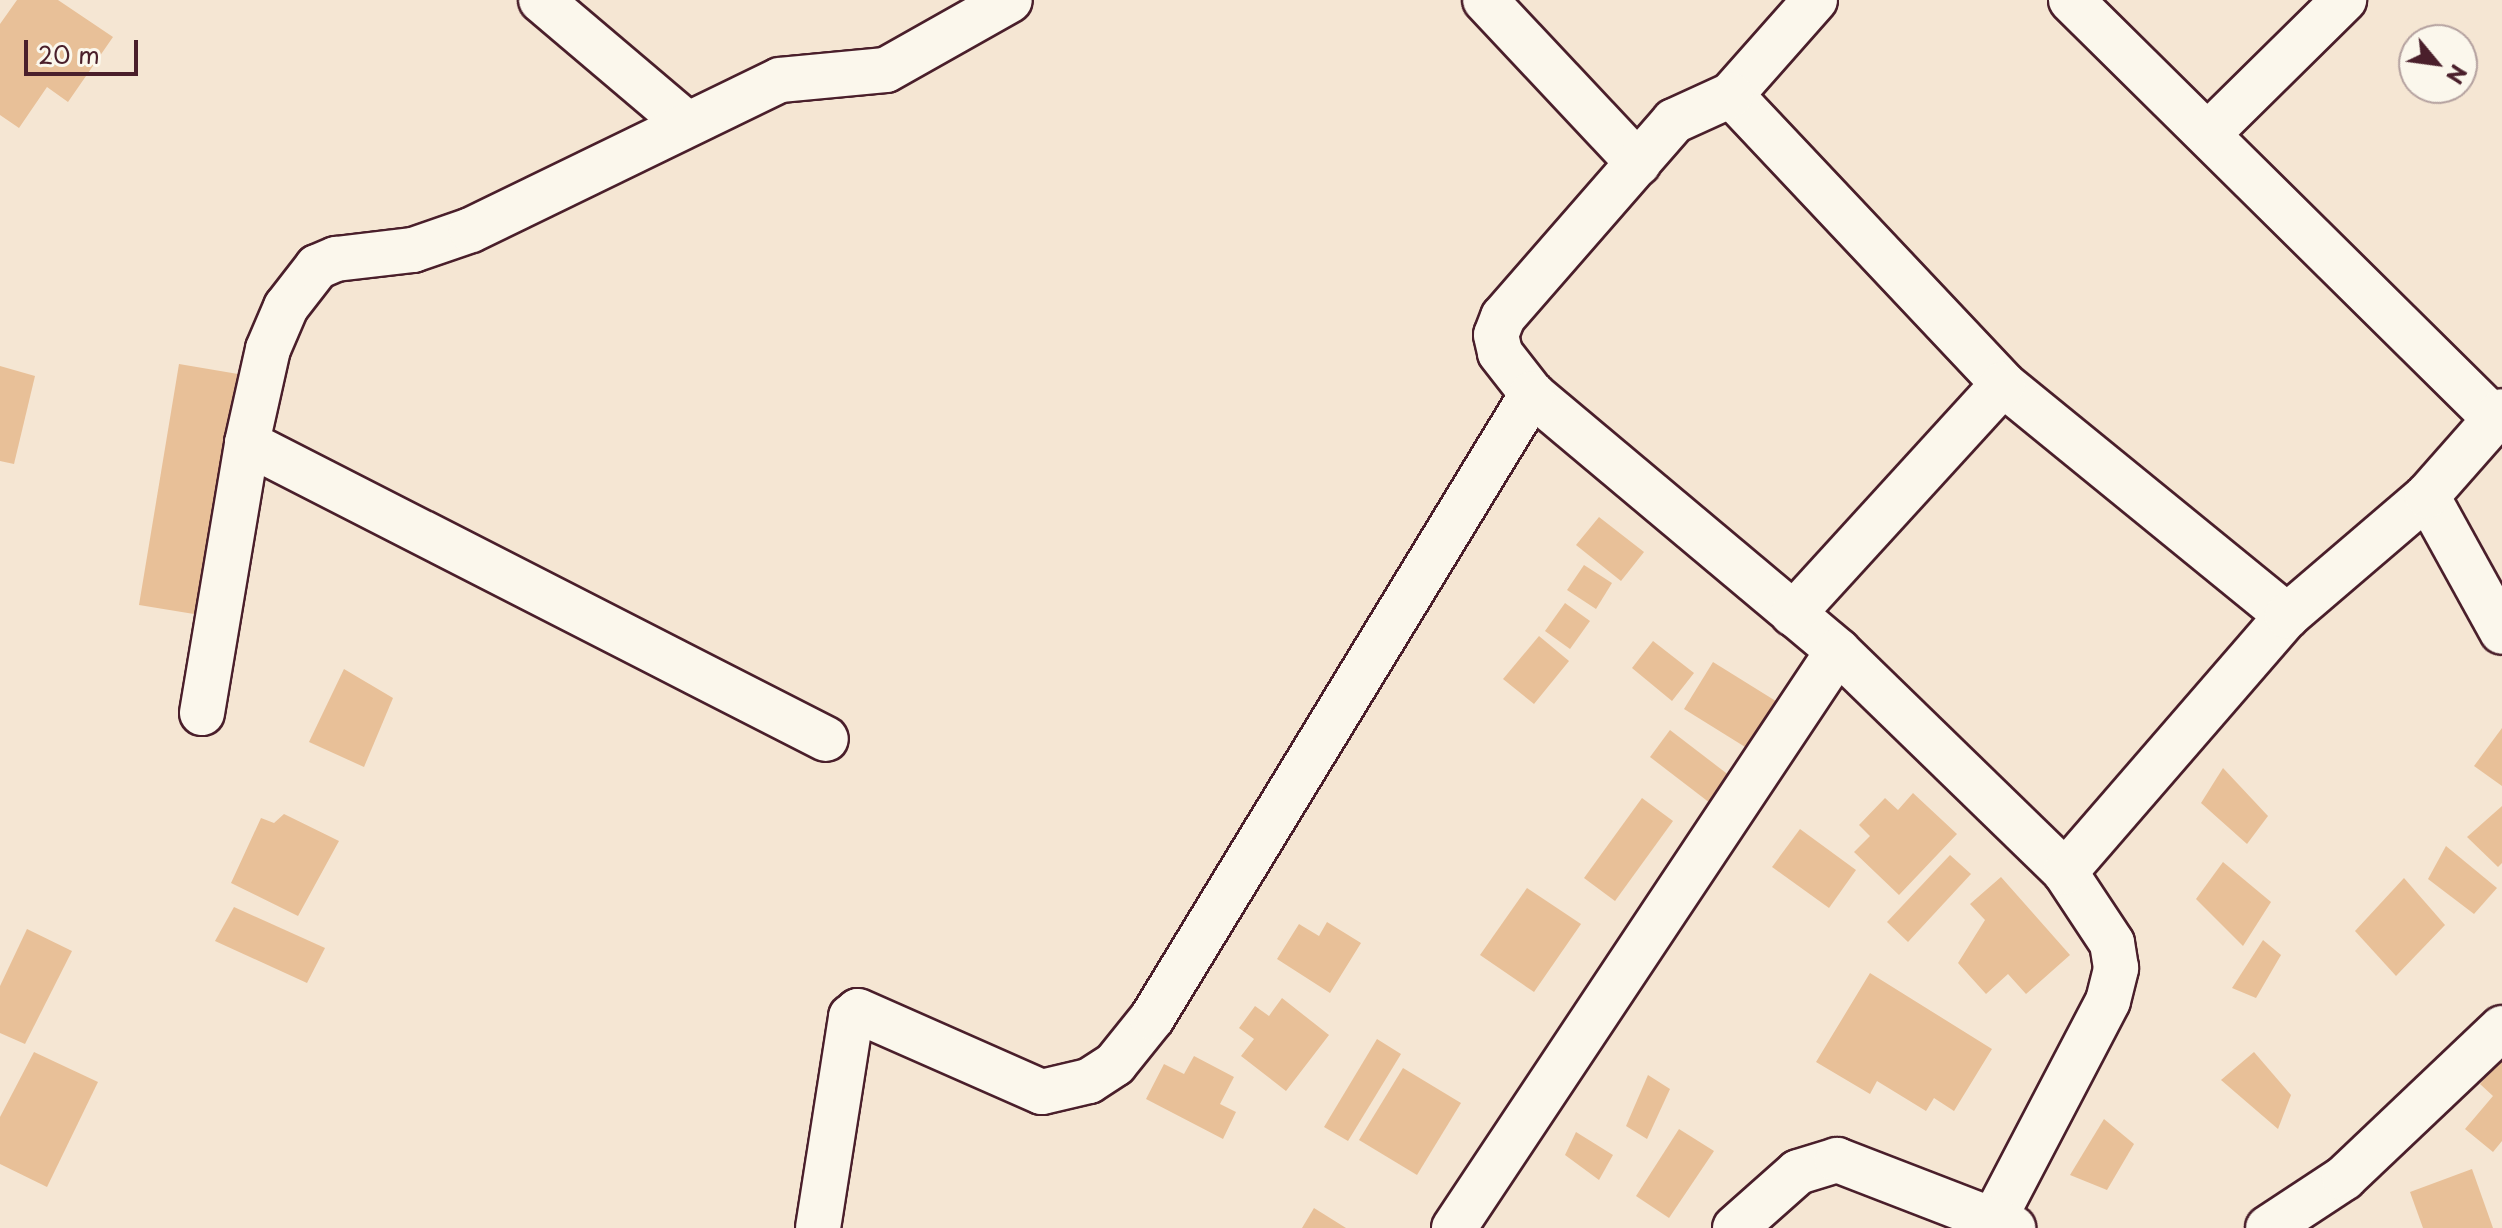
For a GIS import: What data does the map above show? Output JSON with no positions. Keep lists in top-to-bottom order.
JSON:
{
  "scale_bar": "20 m",
  "north": "bottom right"
}
